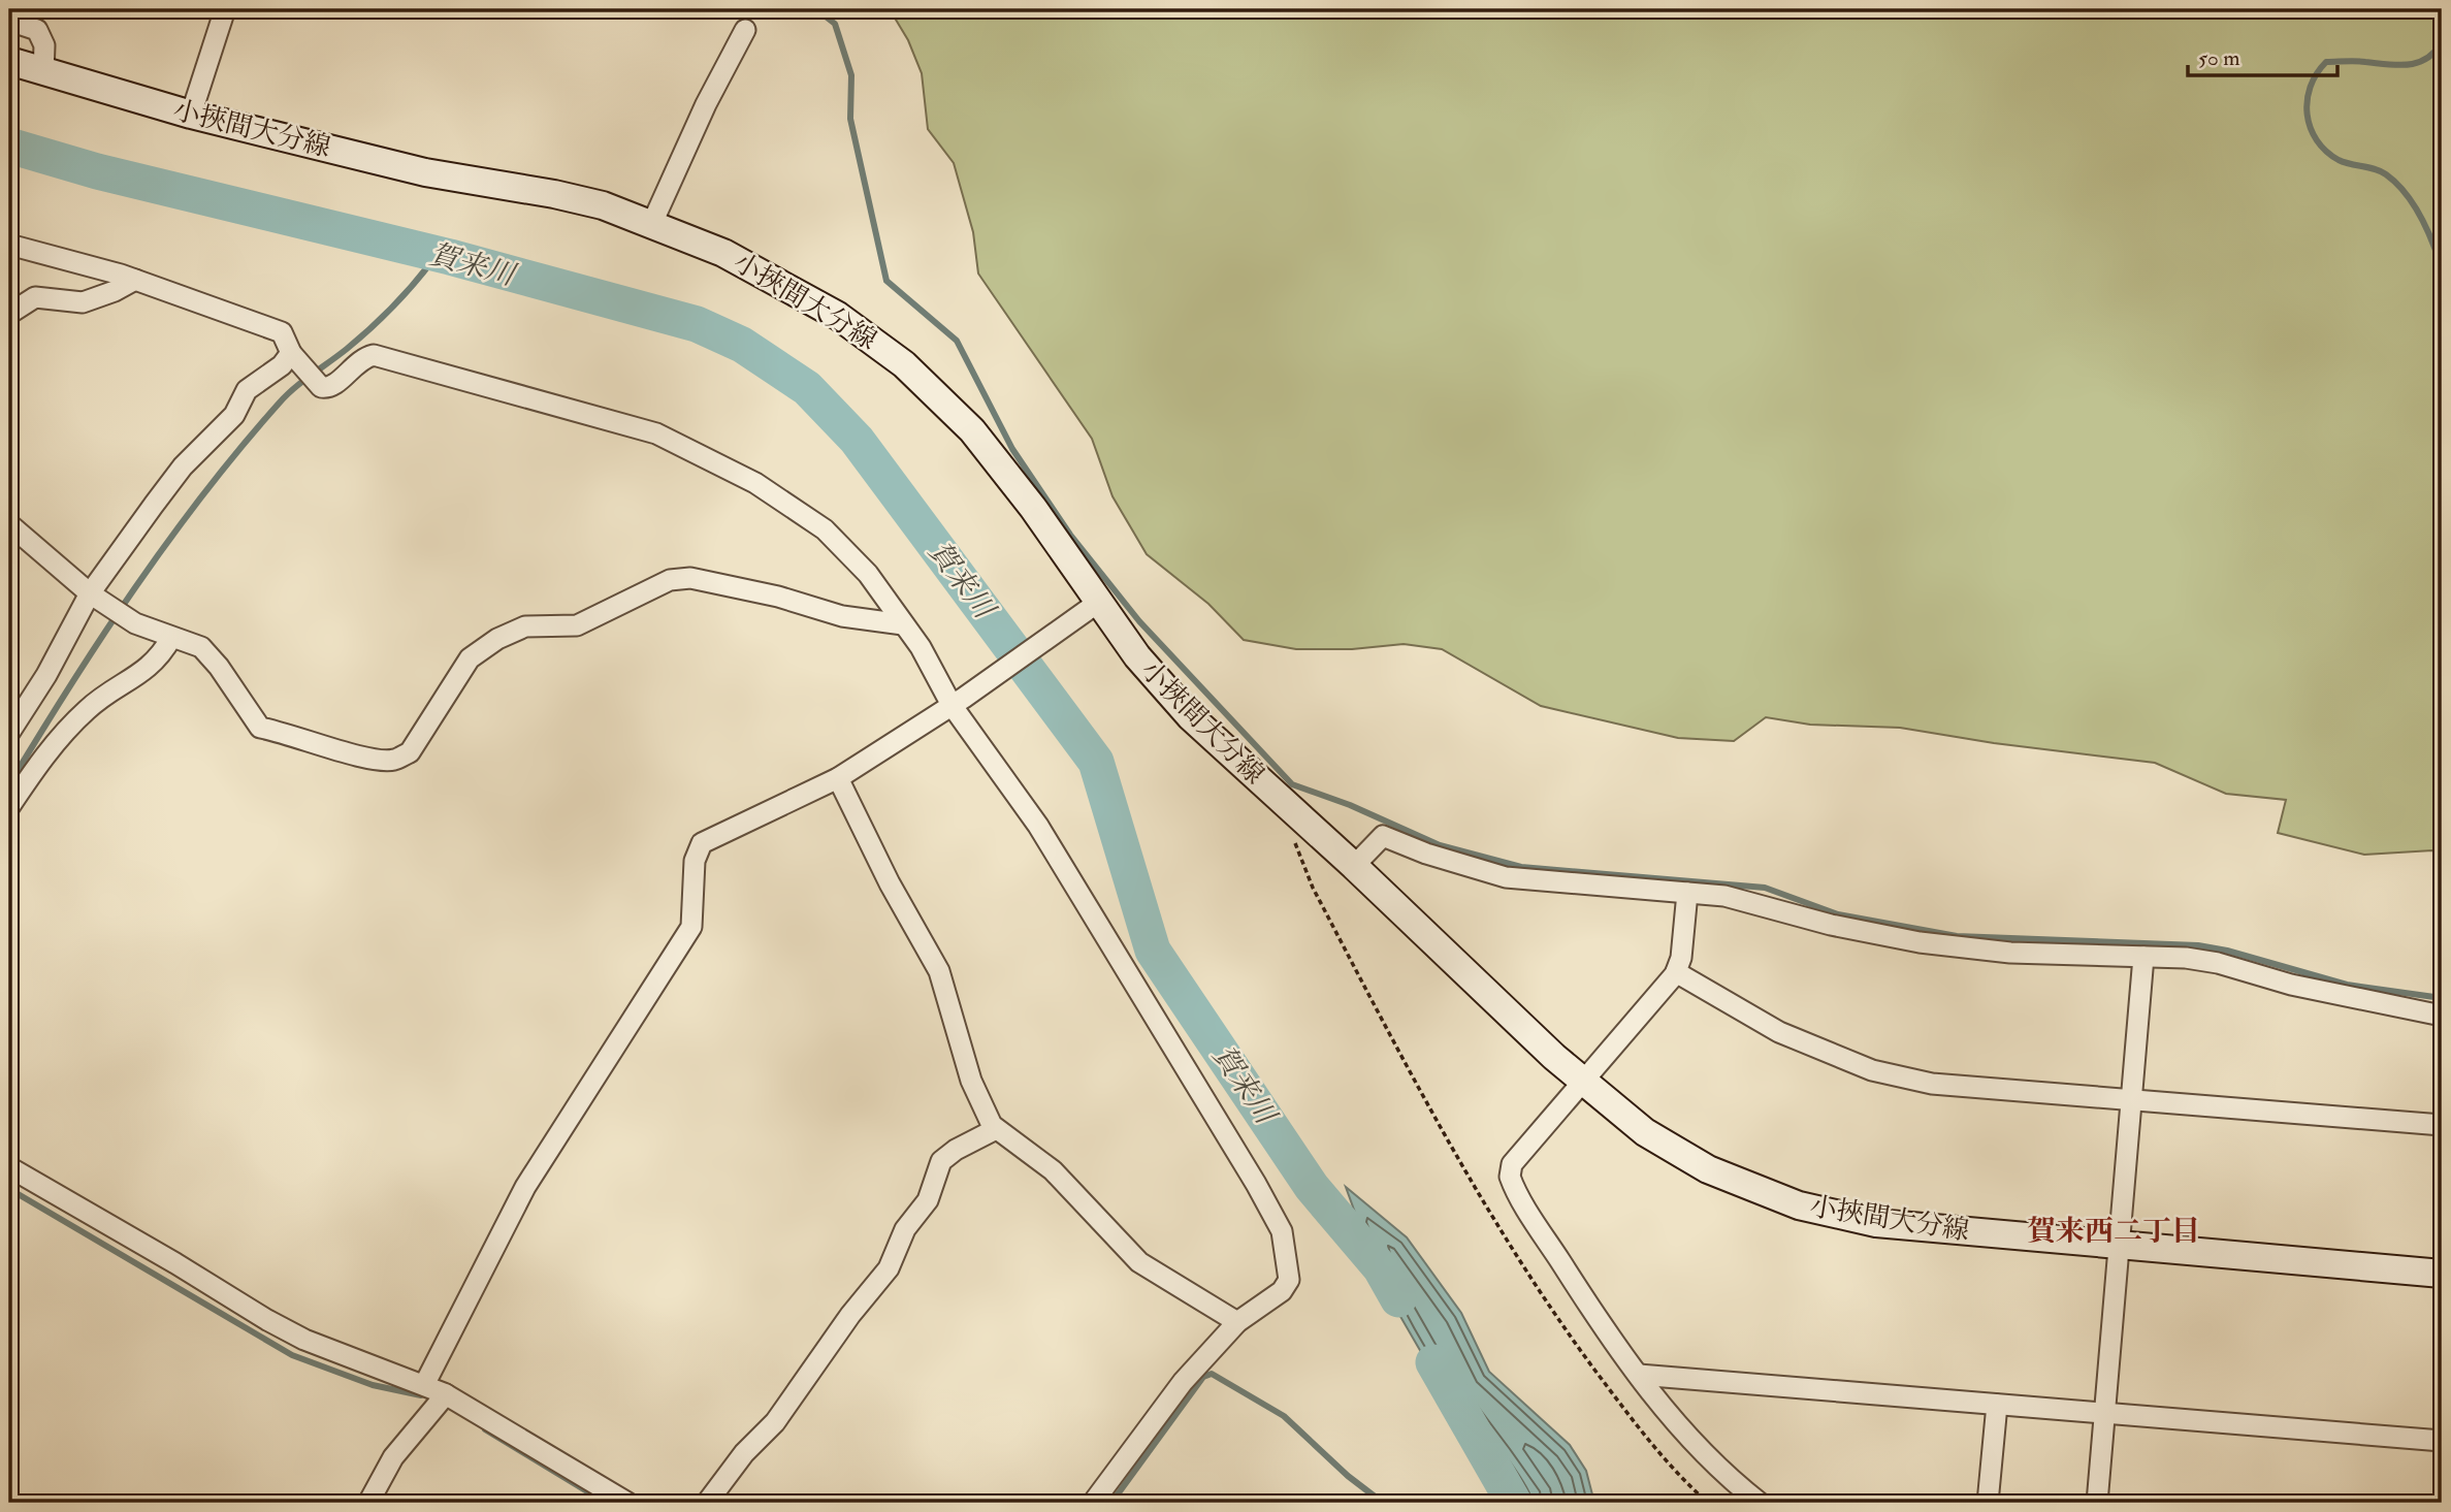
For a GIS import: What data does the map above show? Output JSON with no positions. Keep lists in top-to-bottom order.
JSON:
{
  "streets": {
    "main road": ["小挾間大分線"]
  },
  "districts": ["賀来西二丁目"],
  "water": ["賀来川"],
  "scale_bar": "50 m"
}
